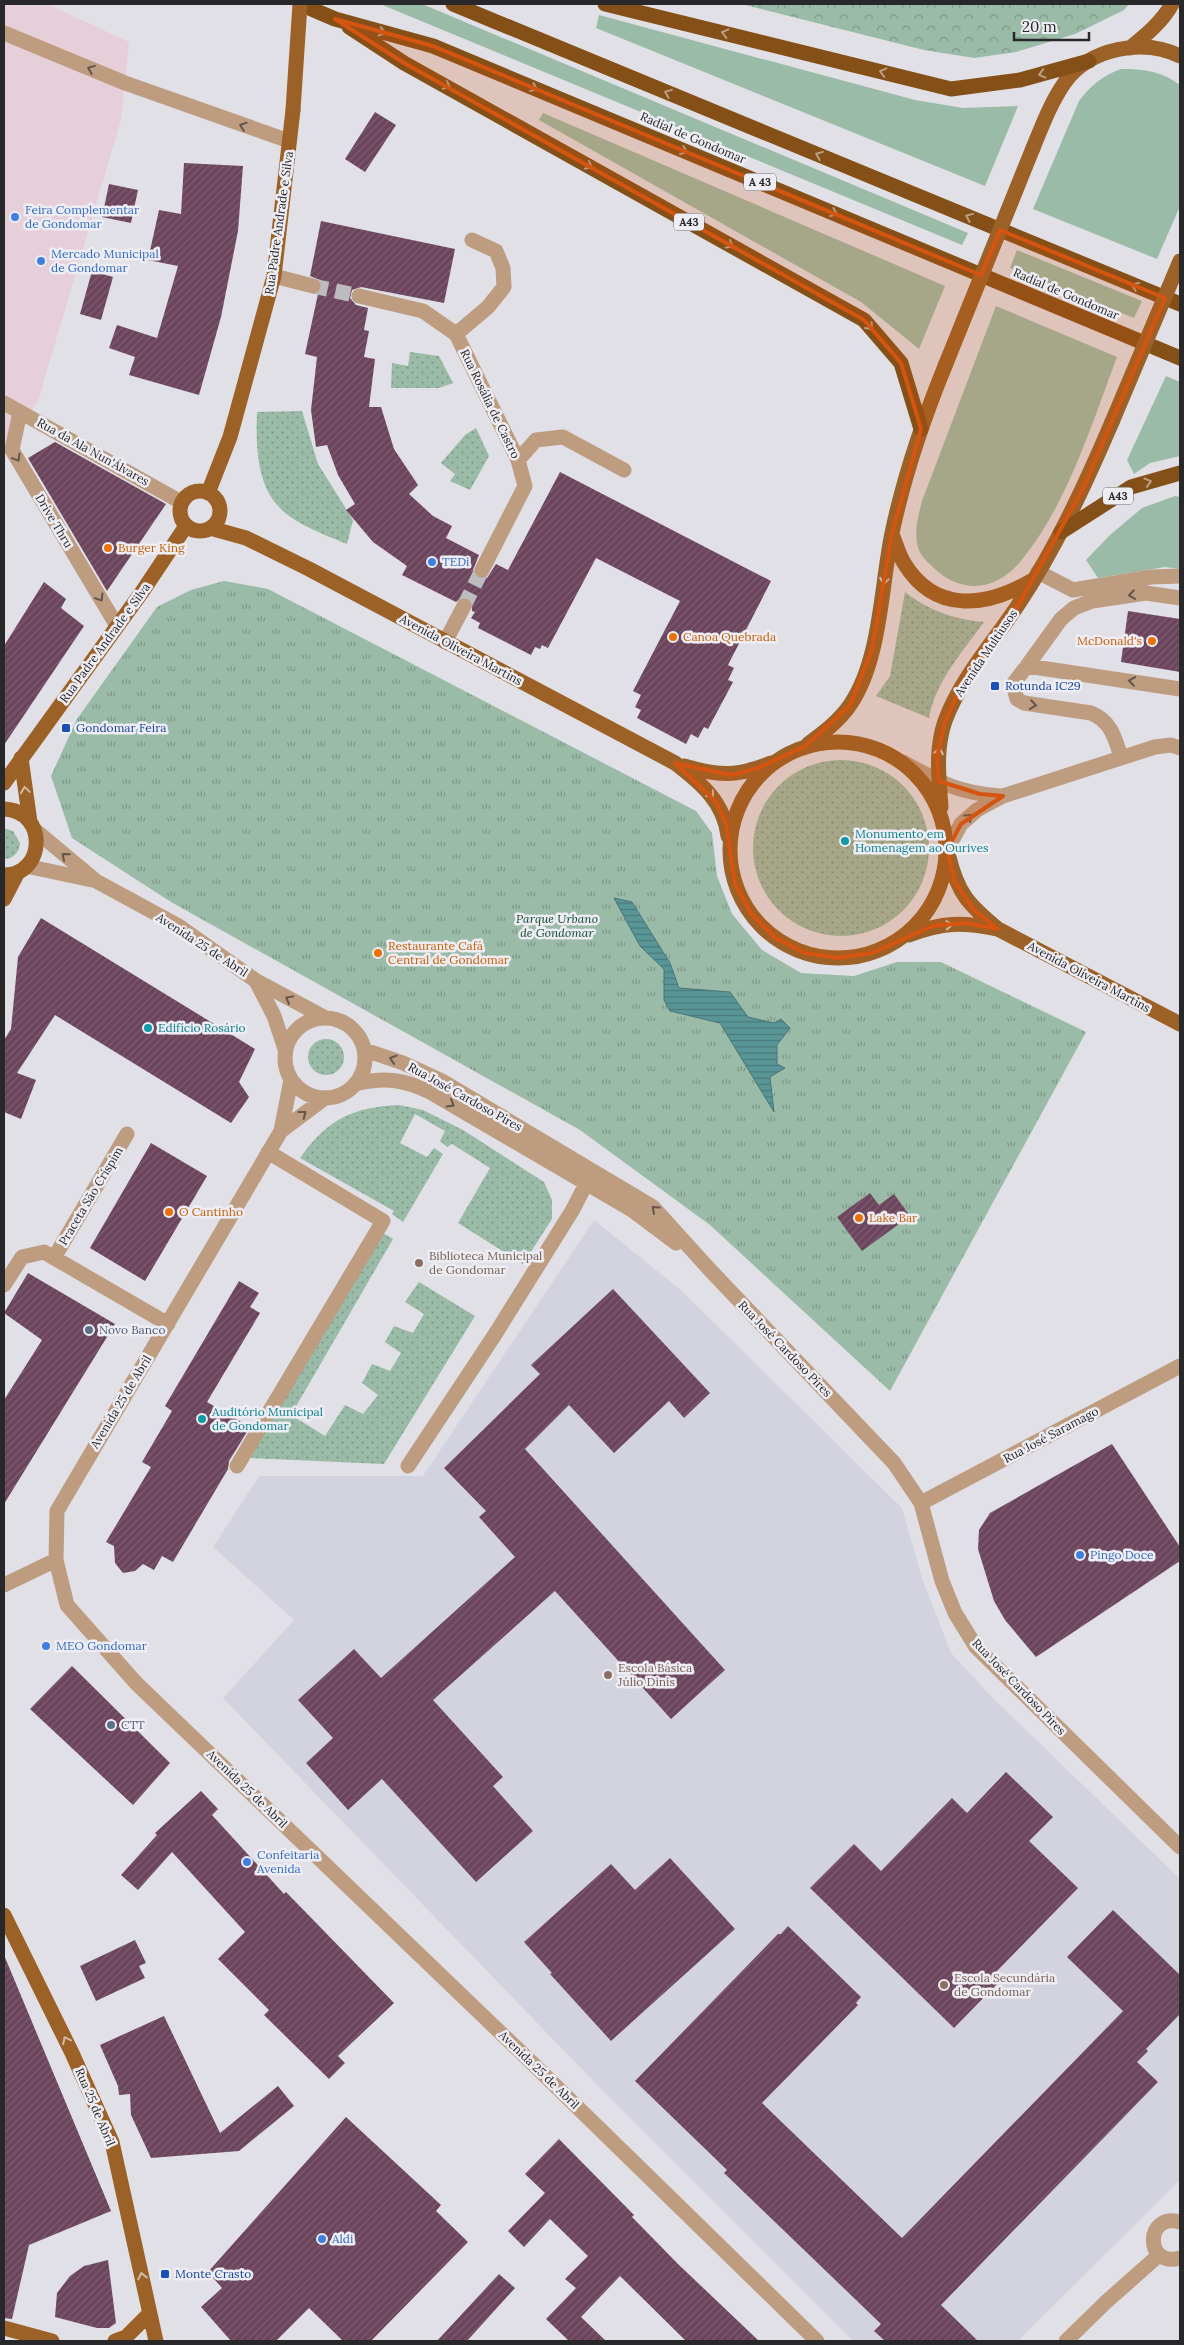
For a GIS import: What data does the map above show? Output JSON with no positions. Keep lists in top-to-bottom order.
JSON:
{
  "streets": {
    "highway": ["Radial de Gondomar", "A 43", "A43"],
    "main road": [
      "Rua Padre Andrade e Silva",
      "Avenida Oliveira Martins",
      "Avenida Multiusos",
      "Rua 25 de Abril"
    ],
    "street": [
      "Rua Rosália de Castro",
      "Rua da Ala Nun'Álvares",
      "Drive Thru",
      "Avenida 25 de Abril",
      "Rua José Cardoso Pires",
      "Praceta São Crispim",
      "Rua José Saramago"
    ]
  },
  "crossings": [
    ["Radial de Gondomar", "A43"],
    ["Radial de Gondomar", "Rua Padre Andrade e Silva"],
    ["A43", "Avenida Multiusos"],
    ["Rua Padre Andrade e Silva", "Rua da Ala Nun'Álvares"],
    ["Rua Padre Andrade e Silva", "Drive Thru"],
    ["Rua Padre Andrade e Silva", "Avenida Oliveira Martins"],
    ["Rua da Ala Nun'Álvares", "Drive Thru"],
    ["Rua da Ala Nun'Álvares", "Avenida Oliveira Martins"],
    ["Avenida Oliveira Martins", "Avenida Multiusos"],
    ["Avenida 25 de Abril", "Rua José Cardoso Pires"],
    ["Avenida 25 de Abril", "Praceta São Crispim"],
    ["Rua José Cardoso Pires", "Rua José Saramago"]
  ],
  "one_way": ["Drive Thru", "Rua 25 de Abril"],
  "parks": ["Parque Urbano de Gondomar"],
  "places": {
    "other": [
      "Feira Complementar de Gondomar",
      "Mercado Municipal de Gondomar",
      "Burger King",
      "TEDi",
      "Canoa Quebrada",
      "McDonald's",
      "Monumento em Homenagem ao Ourives",
      "Restaurante Cafá Central de Gondomar",
      "Edifício Rosário",
      "O Cantinho",
      "Lake Bar",
      "Biblioteca Municipal de Gondomar",
      "Novo Banco",
      "Auditório Municipal de Gondomar",
      "Pingo Doce",
      "MEO Gondomar",
      "Escola Básica Júlio Dinis",
      "CTT",
      "Confeitaria Avenida",
      "Escola Secundária de Gondomar",
      "Aldi"
    ],
    "transit": ["Rotunda IC29", "Gondomar Feira", "Monte Crasto"]
  },
  "scale_bar": "20 m"
}
